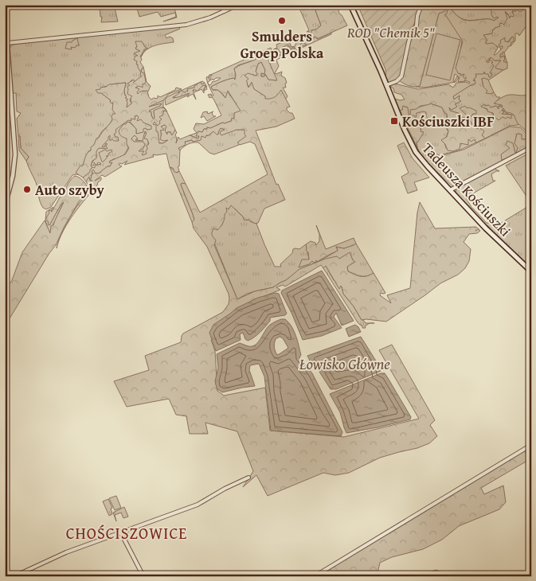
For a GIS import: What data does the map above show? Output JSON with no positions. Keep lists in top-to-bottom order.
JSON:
{
  "streets": {
    "main road": ["Tadeusza Kościuszki"]
  },
  "districts": ["CHOŚCISZOWICE"],
  "water": ["Łowisko Główne"],
  "parks": ["ROD \"Chemik 5\""],
  "places": {
    "other": ["Smulders Groep Polska", "Auto szyby"],
    "transit": ["Kościuszki IBF"]
  }
}
